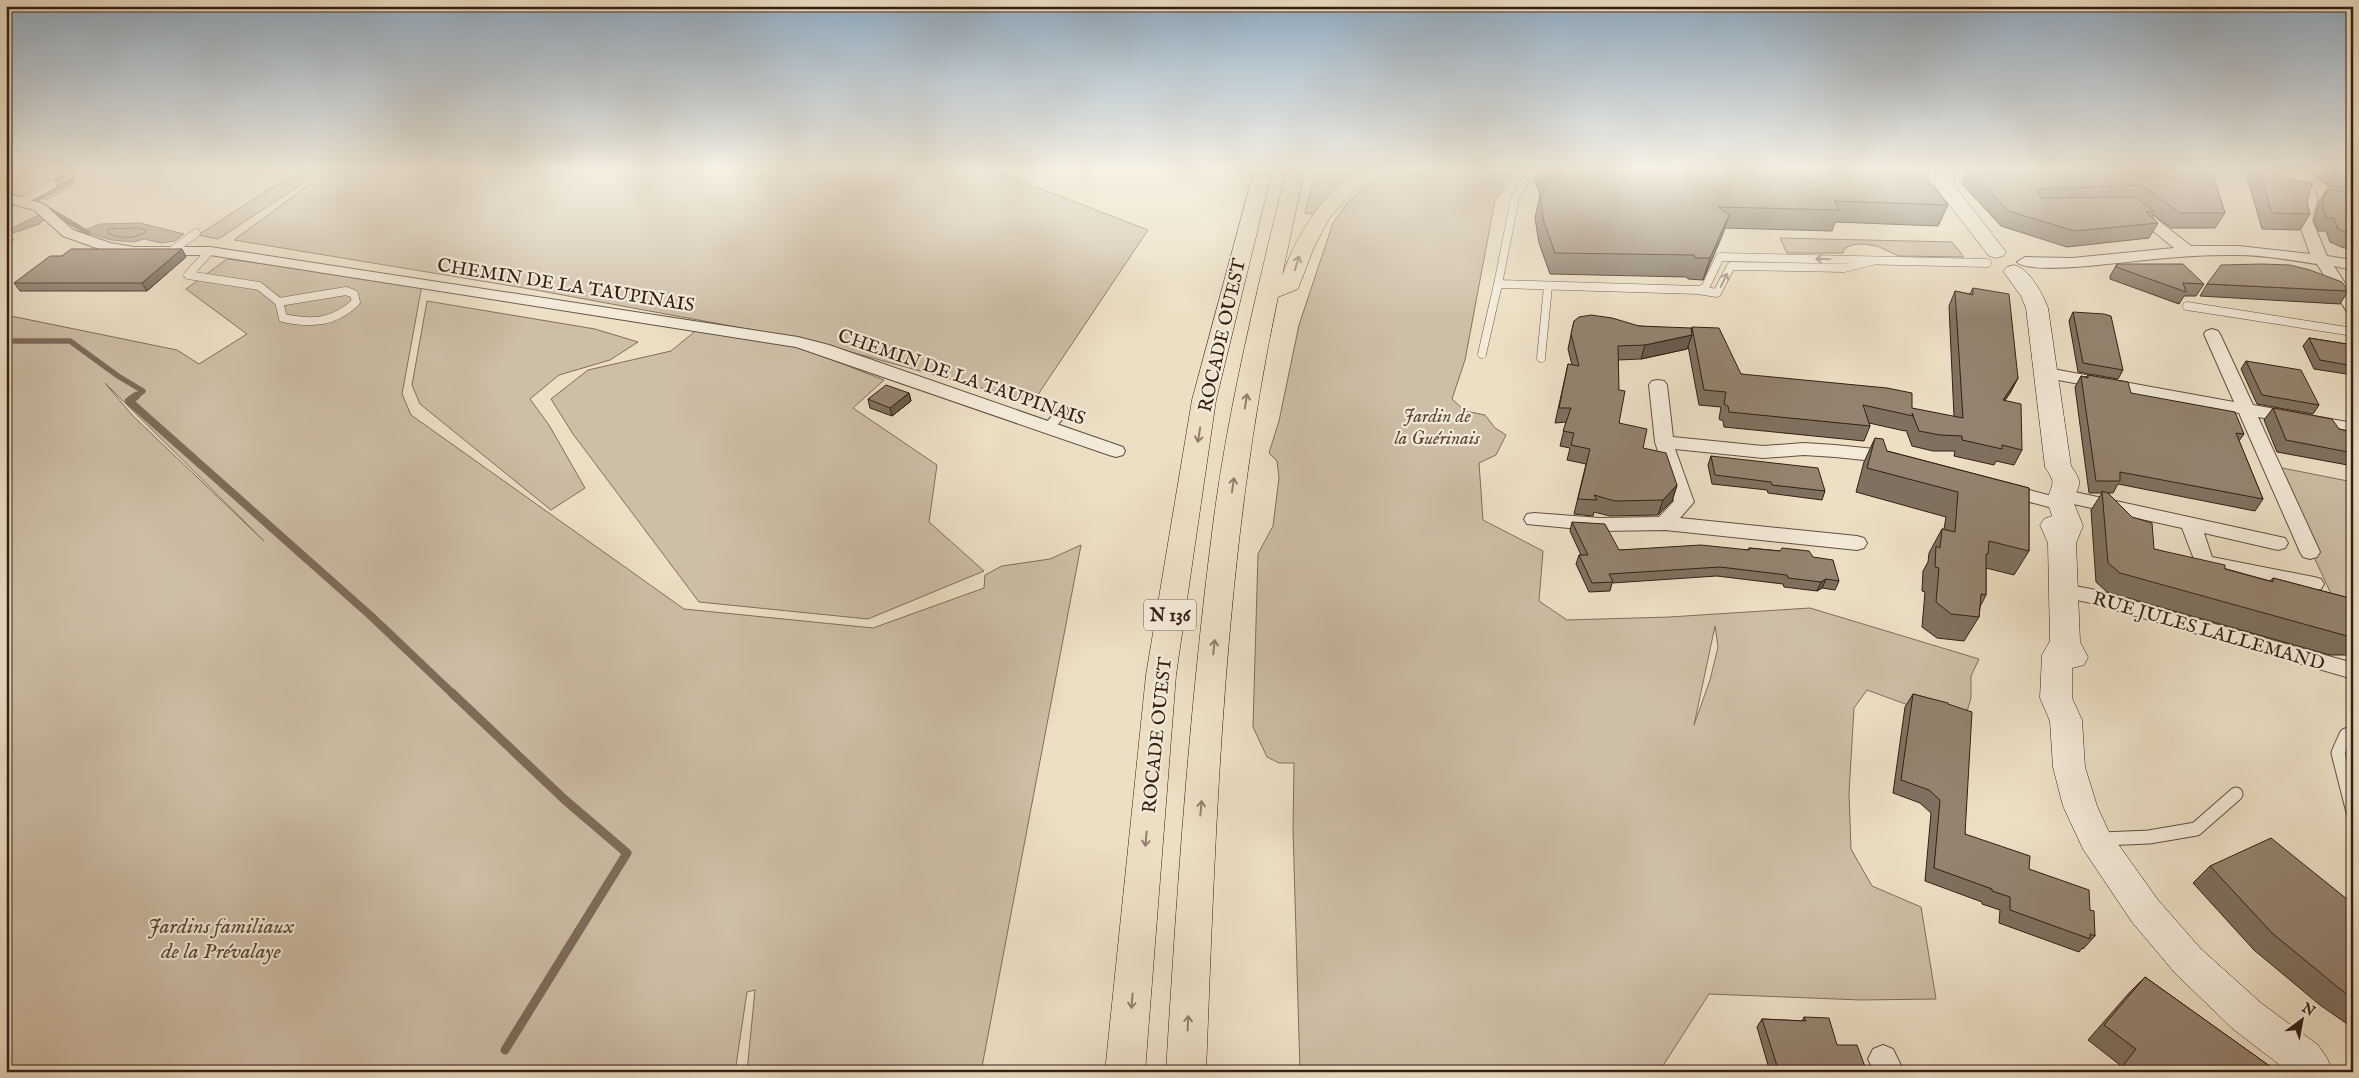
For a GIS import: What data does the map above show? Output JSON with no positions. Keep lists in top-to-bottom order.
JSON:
{
  "streets": {
    "highway": ["ROCADE OUEST", "N 136"],
    "street": ["CHEMIN DE LA TAUPINAIS", "RUE JULES LALLEMAND"]
  },
  "parks": ["Jardin de la Guérinais", "Jardins familiaux de la Prévalaye"],
  "north": "top right"
}
